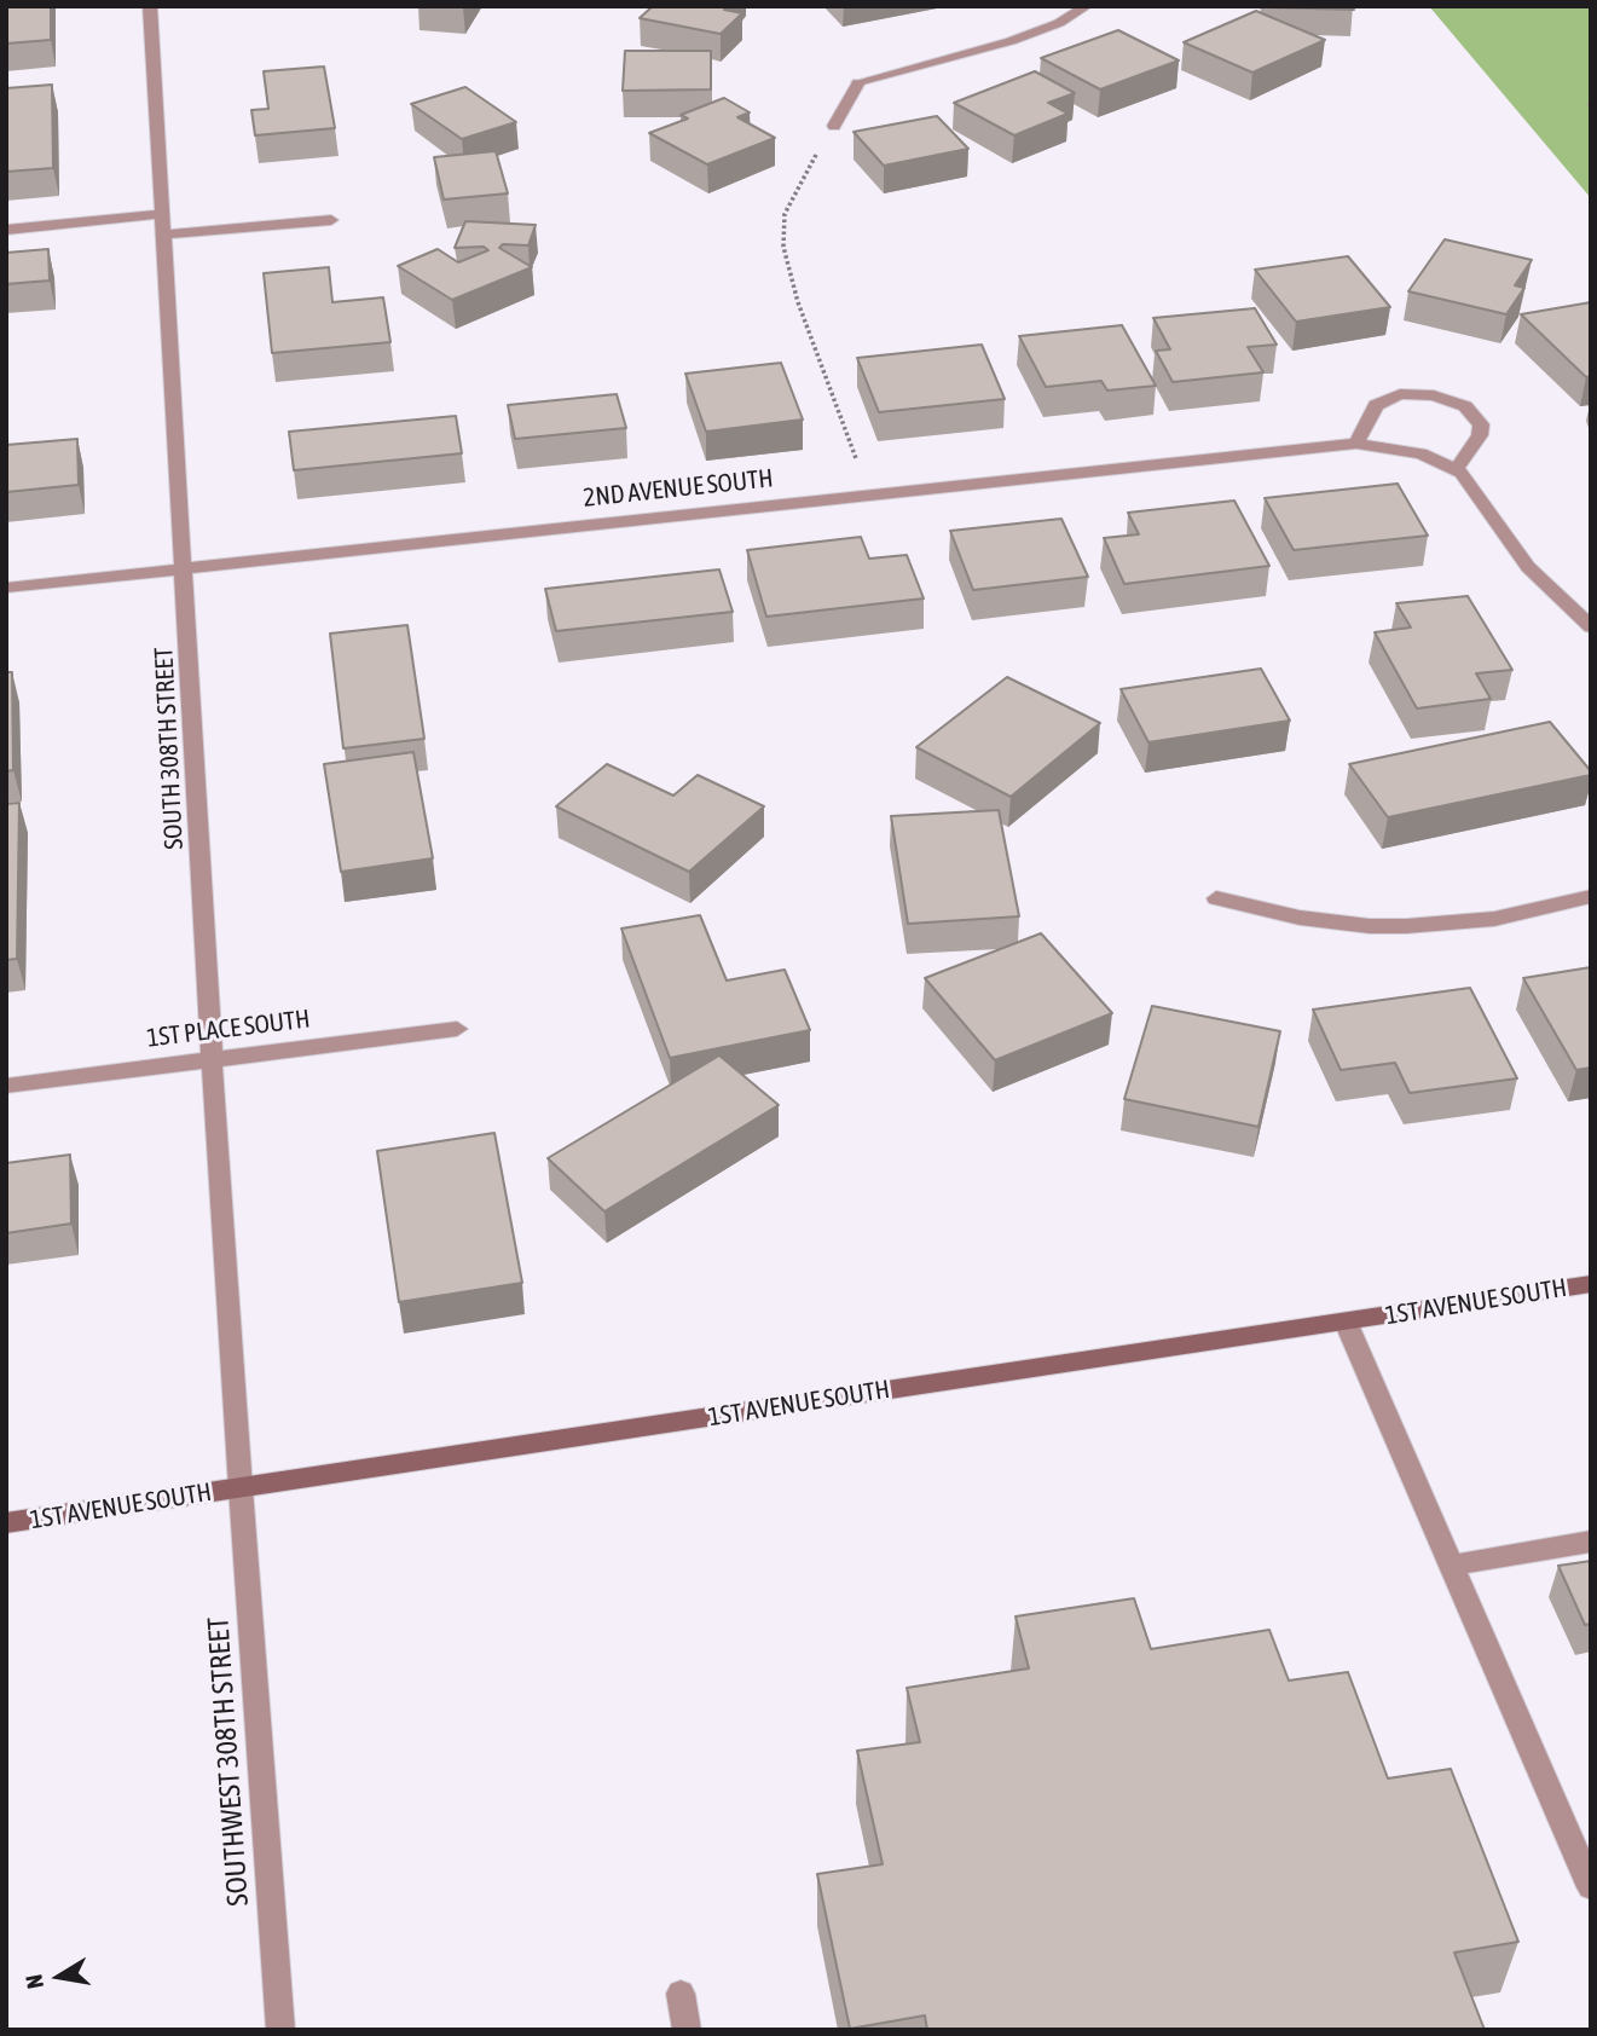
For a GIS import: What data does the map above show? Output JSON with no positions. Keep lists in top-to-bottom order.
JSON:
{
  "streets": {
    "main road": ["1ST AVENUE SOUTH"],
    "street": [
      "2ND AVENUE SOUTH",
      "SOUTH 308TH STREET",
      "1ST PLACE SOUTH",
      "SOUTHWEST 308TH STREET"
    ]
  },
  "crossings": [
    ["2ND AVENUE SOUTH", "SOUTH 308TH STREET"],
    ["SOUTH 308TH STREET", "1ST PLACE SOUTH"],
    ["SOUTH 308TH STREET", "1ST AVENUE SOUTH"],
    ["SOUTH 308TH STREET", "SOUTHWEST 308TH STREET"],
    ["1ST AVENUE SOUTH", "SOUTHWEST 308TH STREET"]
  ],
  "north": "left"
}
